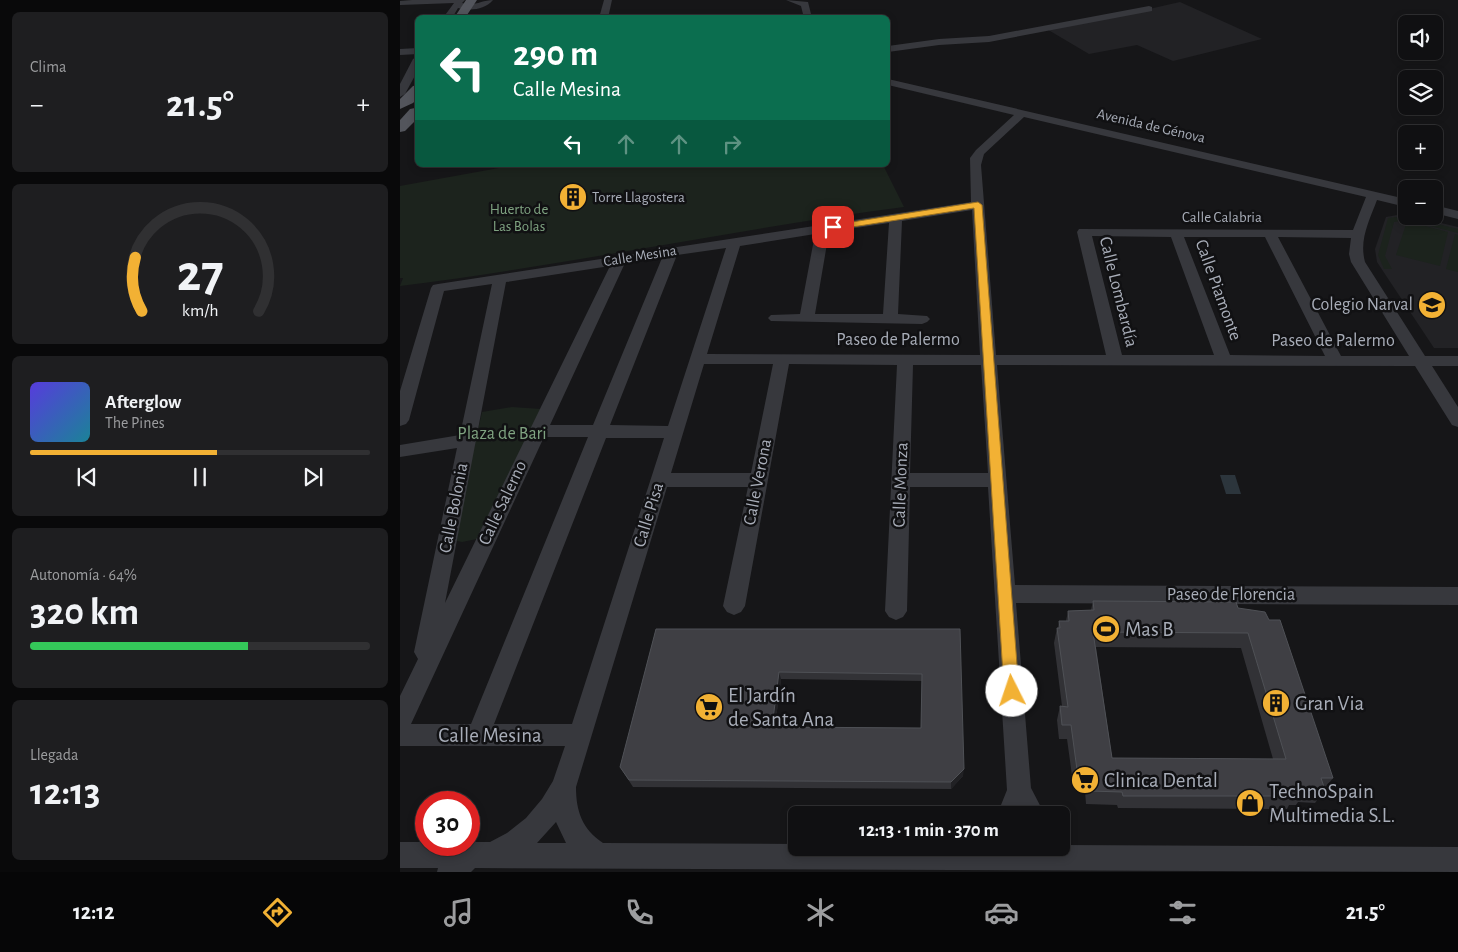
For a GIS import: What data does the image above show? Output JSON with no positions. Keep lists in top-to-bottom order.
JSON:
{
  "streets": {
    "street": [
      "Avenida de Génova",
      "Calle Calabria",
      "Calle Mesina",
      "Calle Piamonte",
      "Calle Lombardía",
      "Paseo de Palermo",
      "Calle Verona",
      "Calle Monza",
      "Calle Salerno",
      "Calle Bolonia",
      "Calle Pisa",
      "Paseo de Florencia"
    ]
  },
  "crossings": [
    ["Calle Calabria", "Calle Piamonte"],
    ["Calle Calabria", "Calle Lombardía"],
    ["Calle Mesina", "Calle Salerno"],
    ["Calle Mesina", "Calle Bolonia"],
    ["Calle Mesina", "Calle Pisa"],
    ["Calle Piamonte", "Paseo de Palermo"],
    ["Calle Lombardía", "Paseo de Palermo"],
    ["Paseo de Palermo", "Calle Verona"],
    ["Paseo de Palermo", "Calle Monza"],
    ["Paseo de Palermo", "Calle Pisa"],
    ["Calle Salerno", "Calle Bolonia"]
  ],
  "parks": ["Huerto de Las Bolas", "Plaza de Bari"],
  "places": {
    "building": ["Torre Llagostera", "Gran Via"],
    "school or university": ["Colegio Narval"],
    "sports": ["Mas B"],
    "supermarket": ["El Jardín de Santa Ana", "Clinica Dental"],
    "shop": ["TechnoSpain Multimedia S.L."]
  },
  "page": {
    "tile": [
      "Clima",
      ["Autonomía · 64%", "320 km"],
      ["Llegada", "12:13"]
    ],
    "map_buttons": ["+", "−"],
    "turn": ["290 m", "Calle Mesina"],
    "heat": ["−", "21.5°", "+"],
    "song": ["Afterglow", "The Pines"],
    "limit": "30",
    "trip": "12:13 · 1 min · 370 m",
    "tabs": ["12:12", "21.5°"],
    "gauge": ["27", "km/h"]
  }
}
